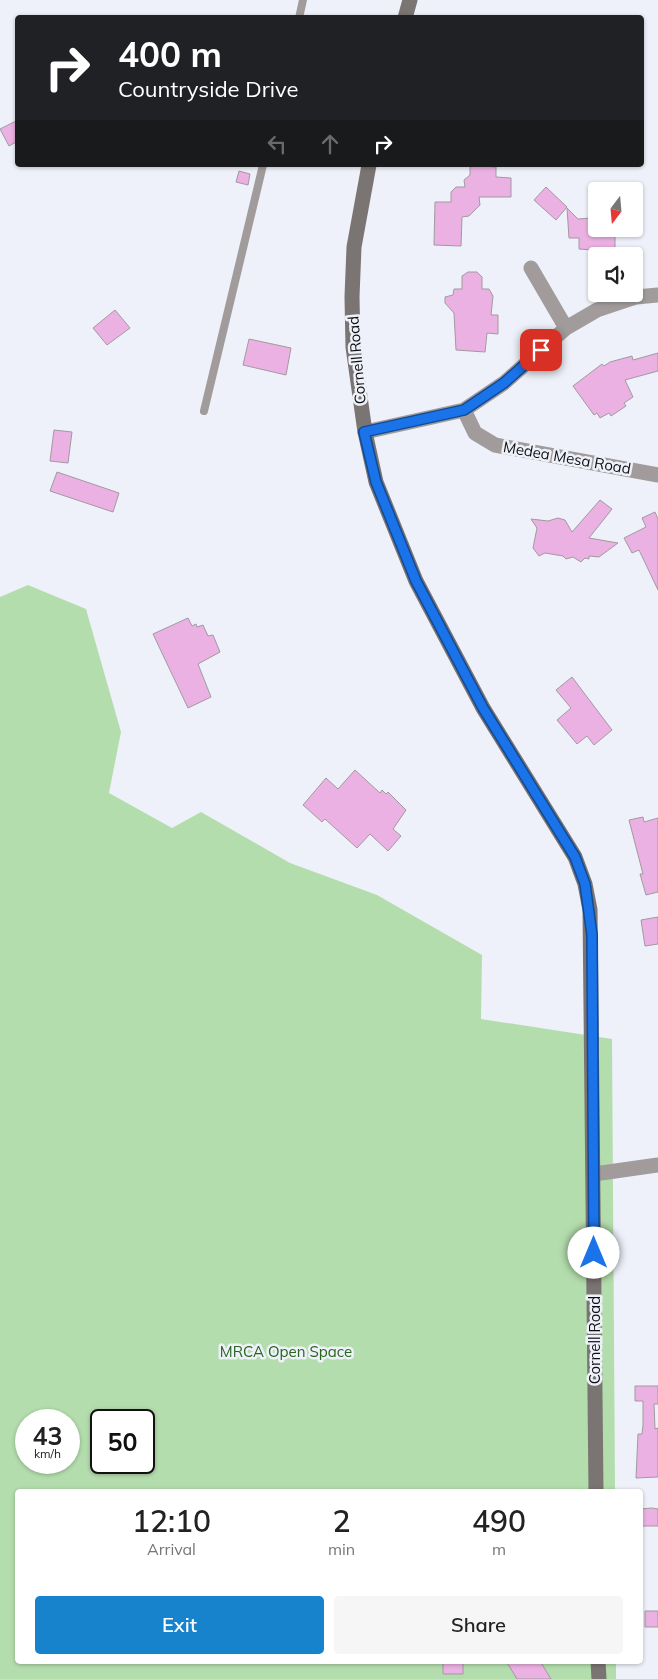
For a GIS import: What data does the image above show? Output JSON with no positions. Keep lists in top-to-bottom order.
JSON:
{
  "streets": {
    "main road": ["Cornell Road"],
    "street": ["Medea Mesa Road"]
  },
  "parks": ["MRCA Open Space"],
  "north": "bottom",
  "page": {
    "turn": ["400 m", "Countryside Drive"],
    "speed": "43 km/h",
    "limit": "50",
    "eta": [
      "12:10",
      "Arrival",
      "2",
      "min",
      "490",
      "m"
    ],
    "buttons": ["Exit", "Share"]
  }
}
